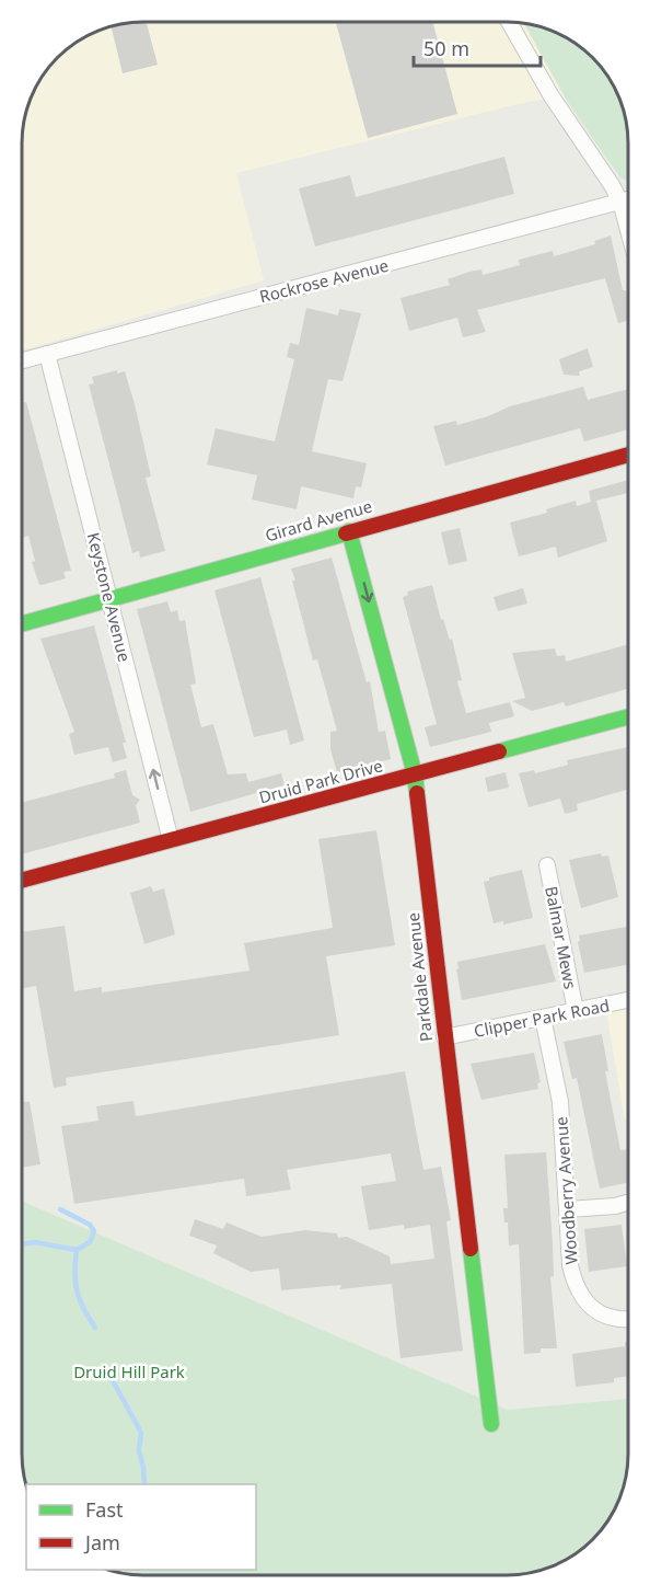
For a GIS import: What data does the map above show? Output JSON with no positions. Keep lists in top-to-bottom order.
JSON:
{
  "streets": {
    "street": [
      "Rockrose Avenue",
      "Girard Avenue",
      "Keystone Avenue",
      "Druid Park Drive",
      "Balmar Mews",
      "Parkdale Avenue",
      "Clipper Park Road",
      "Woodberry Avenue"
    ]
  },
  "crossings": [
    ["Rockrose Avenue", "Keystone Avenue"],
    ["Girard Avenue", "Keystone Avenue"],
    ["Girard Avenue", "Parkdale Avenue"],
    ["Keystone Avenue", "Druid Park Drive"],
    ["Druid Park Drive", "Parkdale Avenue"],
    ["Balmar Mews", "Clipper Park Road"],
    ["Parkdale Avenue", "Clipper Park Road"],
    ["Clipper Park Road", "Woodberry Avenue"]
  ],
  "one_way": ["Keystone Avenue"],
  "parks": ["Druid Hill Park"],
  "legend": ["Fast", "Jam"],
  "scale_bar": "50 m"
}
